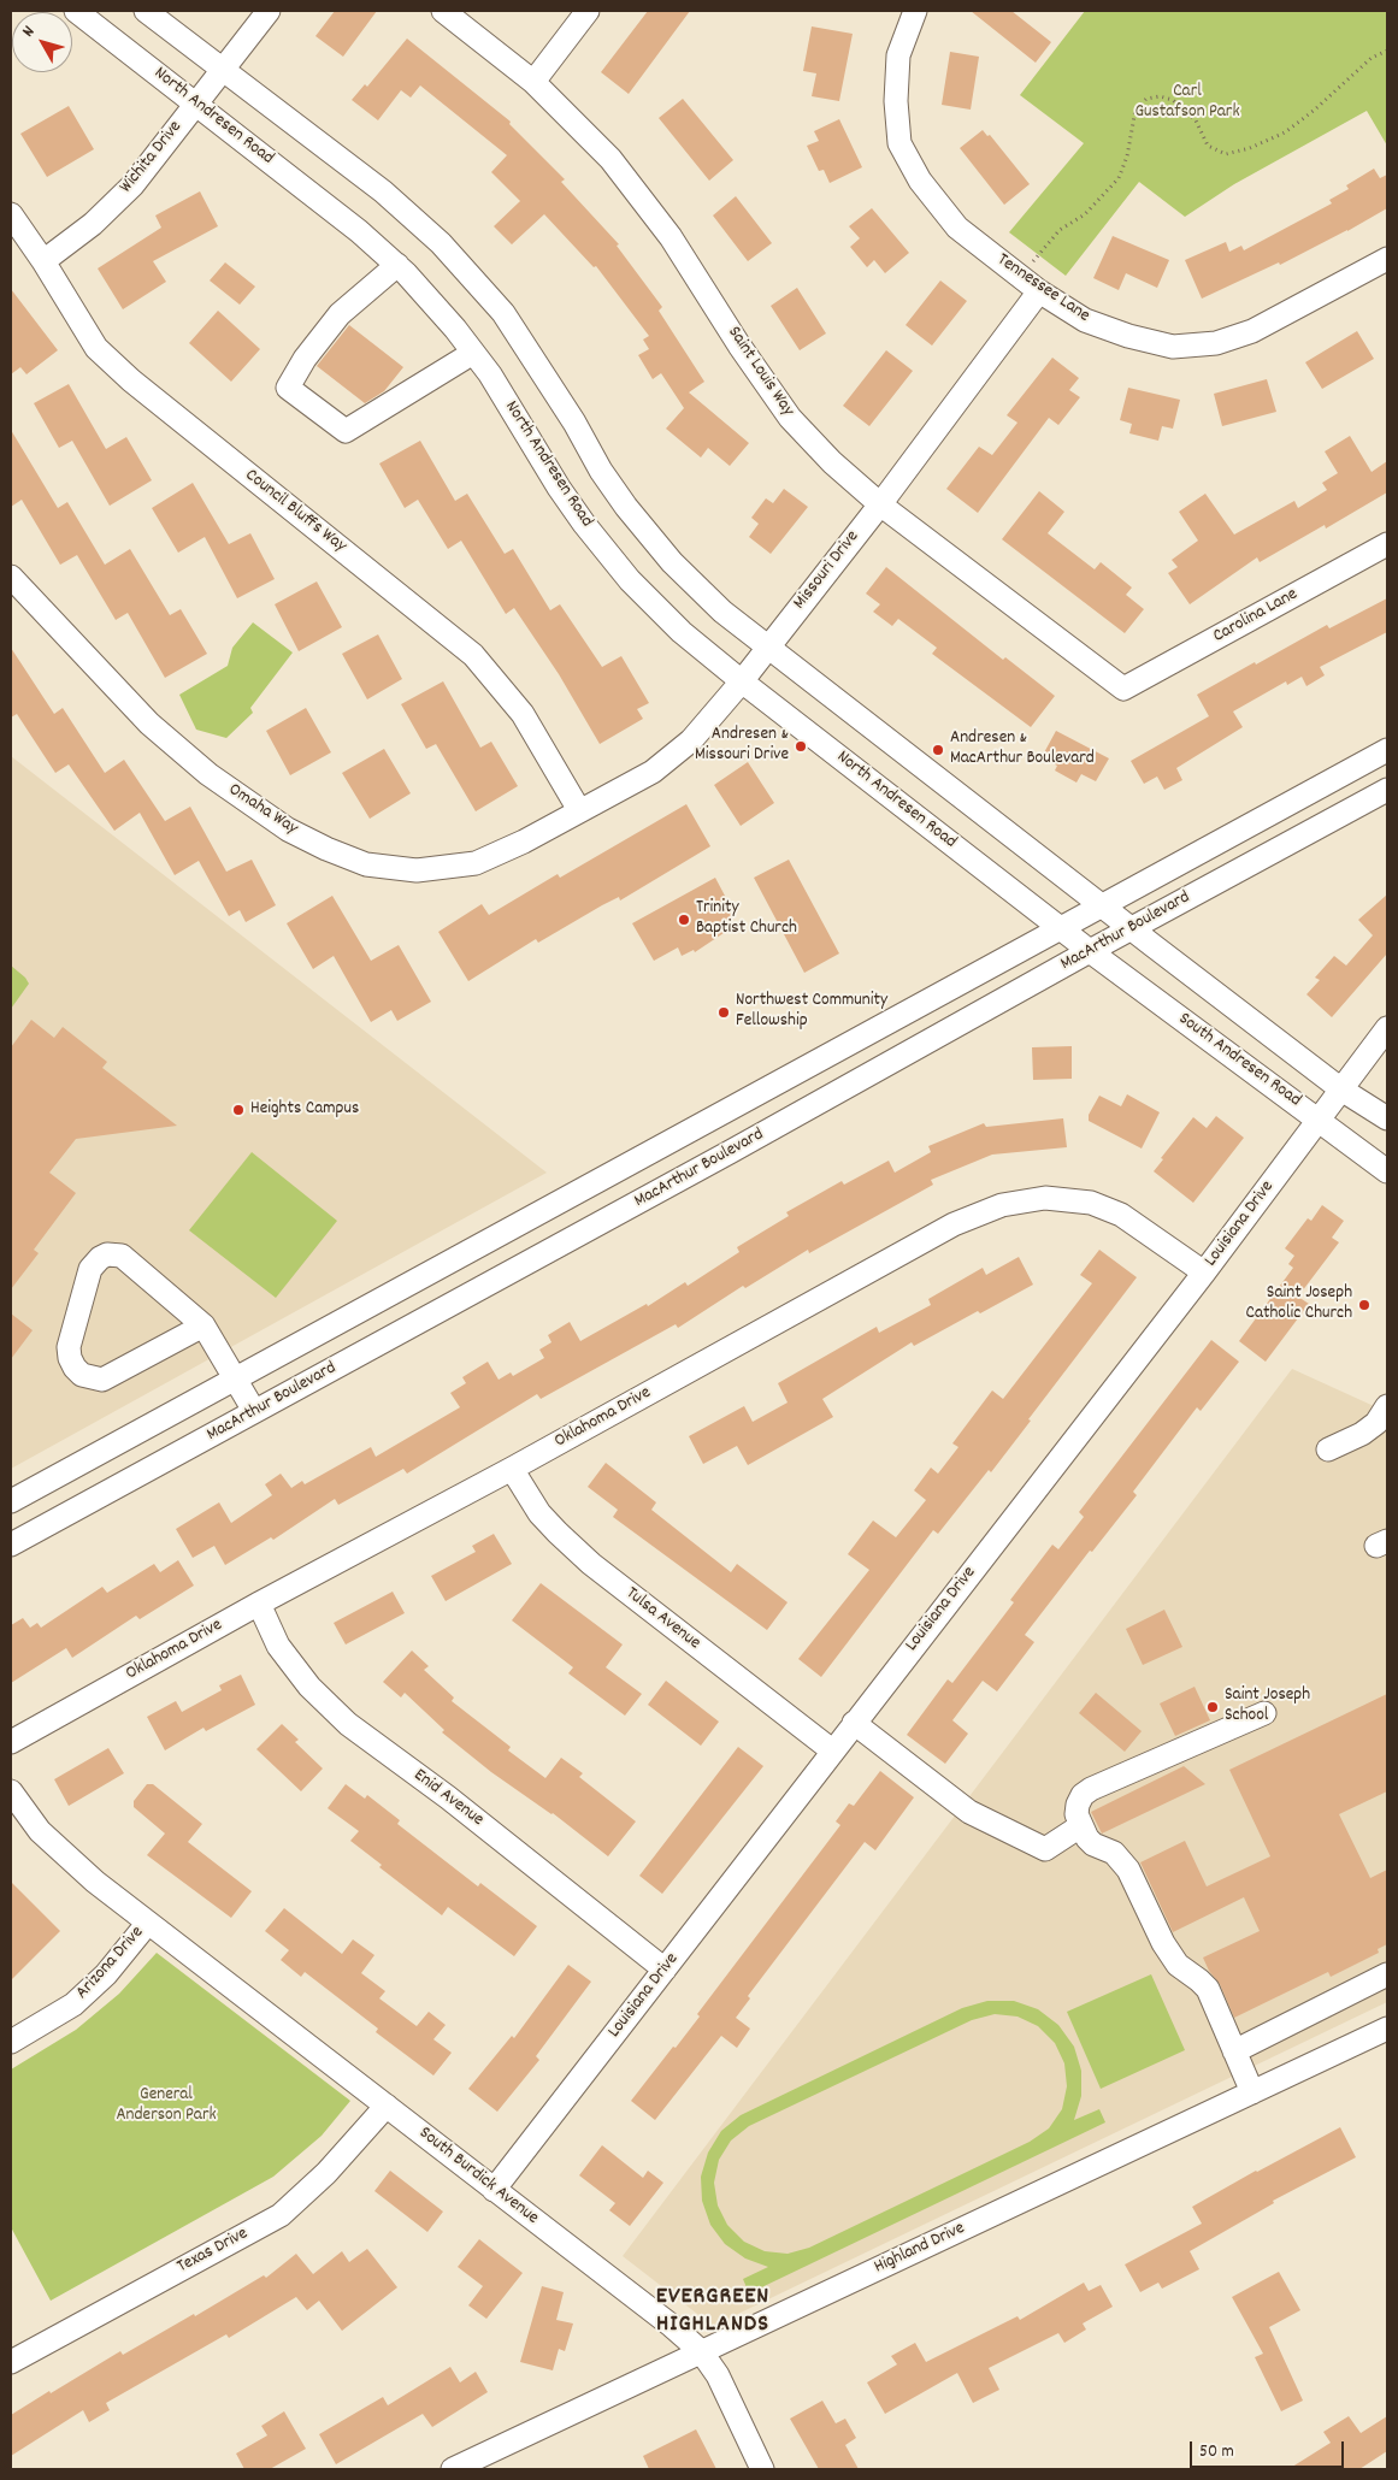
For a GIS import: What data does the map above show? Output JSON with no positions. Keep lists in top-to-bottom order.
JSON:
{
  "streets": {
    "street": [
      "North Andresen Road",
      "Wichita Drive",
      "Tennessee Lane",
      "Saint Louis Way",
      "Council Bluffs Way",
      "Missouri Drive",
      "Carolina Lane",
      "Omaha Way",
      "MacArthur Boulevard",
      "South Andresen Road",
      "Louisiana Drive",
      "Oklahoma Drive",
      "Tulsa Avenue",
      "Enid Avenue",
      "Arizona Drive",
      "South Burdick Avenue",
      "Highland Drive",
      "Texas Drive"
    ]
  },
  "crossings": [
    ["North Andresen Road", "Wichita Drive"],
    ["North Andresen Road", "Missouri Drive"],
    ["North Andresen Road", "MacArthur Boulevard"],
    ["North Andresen Road", "South Andresen Road"],
    ["Wichita Drive", "Council Bluffs Way"],
    ["Tennessee Lane", "Missouri Drive"],
    ["Saint Louis Way", "Missouri Drive"],
    ["Saint Louis Way", "Carolina Lane"],
    ["Council Bluffs Way", "Missouri Drive"],
    ["Council Bluffs Way", "Omaha Way"],
    ["Missouri Drive", "Omaha Way"],
    ["MacArthur Boulevard", "South Andresen Road"],
    ["South Andresen Road", "Louisiana Drive"],
    ["Louisiana Drive", "Oklahoma Drive"],
    ["Louisiana Drive", "Tulsa Avenue"],
    ["Louisiana Drive", "Enid Avenue"],
    ["Louisiana Drive", "South Burdick Avenue"],
    ["Oklahoma Drive", "Tulsa Avenue"],
    ["Oklahoma Drive", "Enid Avenue"],
    ["Arizona Drive", "South Burdick Avenue"],
    ["South Burdick Avenue", "Highland Drive"],
    ["South Burdick Avenue", "Texas Drive"]
  ],
  "districts": ["EVERGREEN HIGHLANDS"],
  "parks": ["Carl Gustafson Park", "General Anderson Park"],
  "places": [
    "Andresen & Missouri Drive",
    "Andresen & MacArthur Boulevard",
    "Trinity Baptist Church",
    "Northwest Community Fellowship",
    "Heights Campus",
    "Saint Joseph Catholic Church",
    "Saint Joseph School"
  ],
  "scale_bar": "50 m",
  "north": "top left"
}
